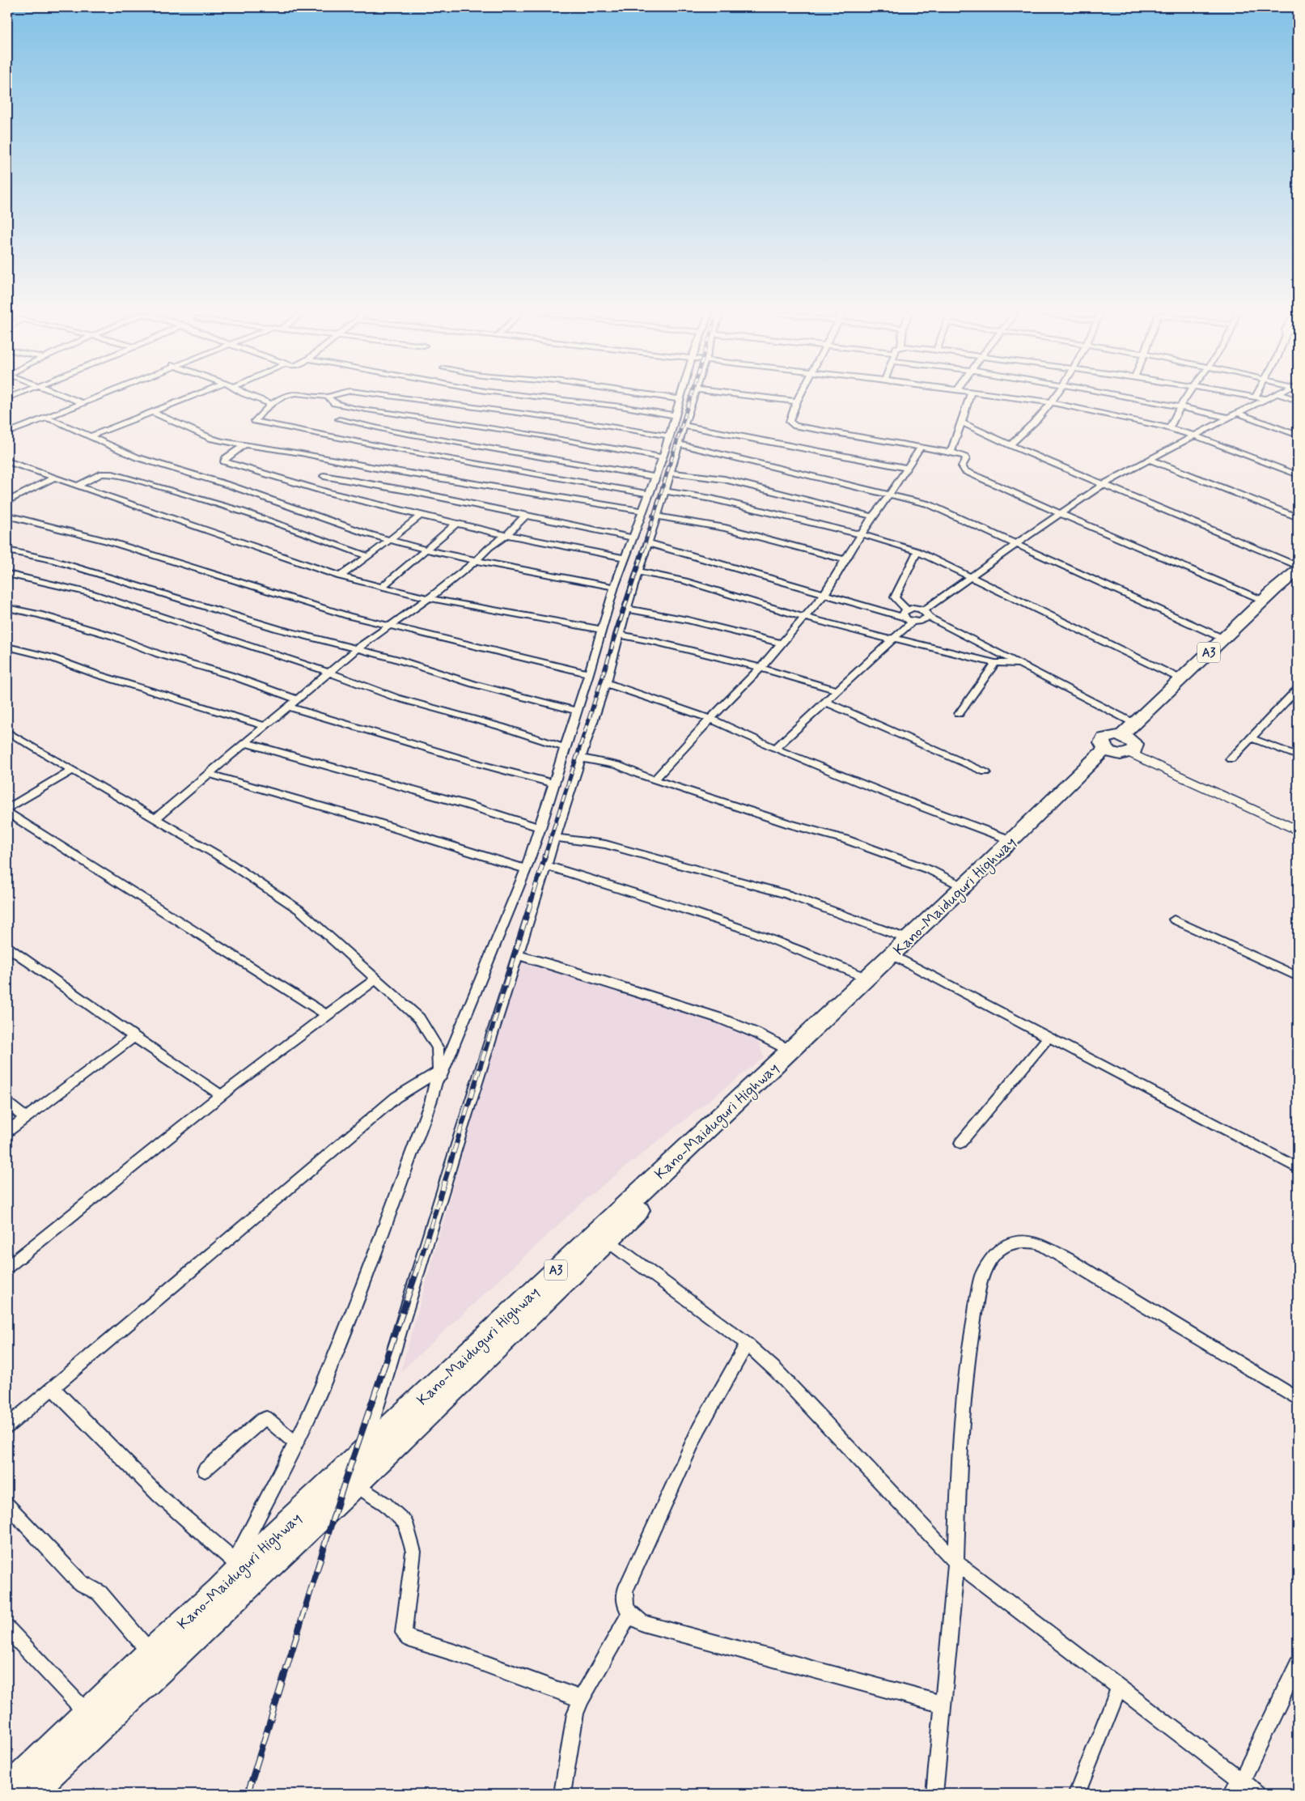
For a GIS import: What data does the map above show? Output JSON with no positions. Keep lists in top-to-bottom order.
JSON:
{
  "streets": {
    "highway": ["A3", "Kano-Maiduguri Highway"]
  }
}
